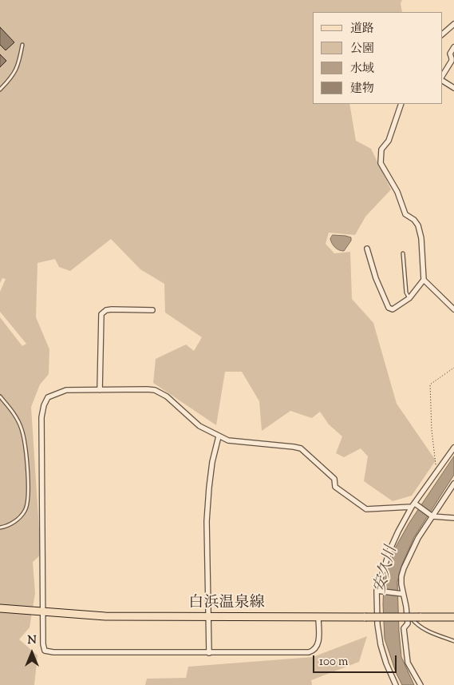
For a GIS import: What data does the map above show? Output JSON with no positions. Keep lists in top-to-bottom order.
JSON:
{
  "streets": {
    "main road": ["白浜温泉線"]
  },
  "water": ["安久川"],
  "legend": [
    "道路",
    "公園",
    "水域",
    "建物"
  ],
  "scale_bar": "100 m",
  "north": "top"
}
